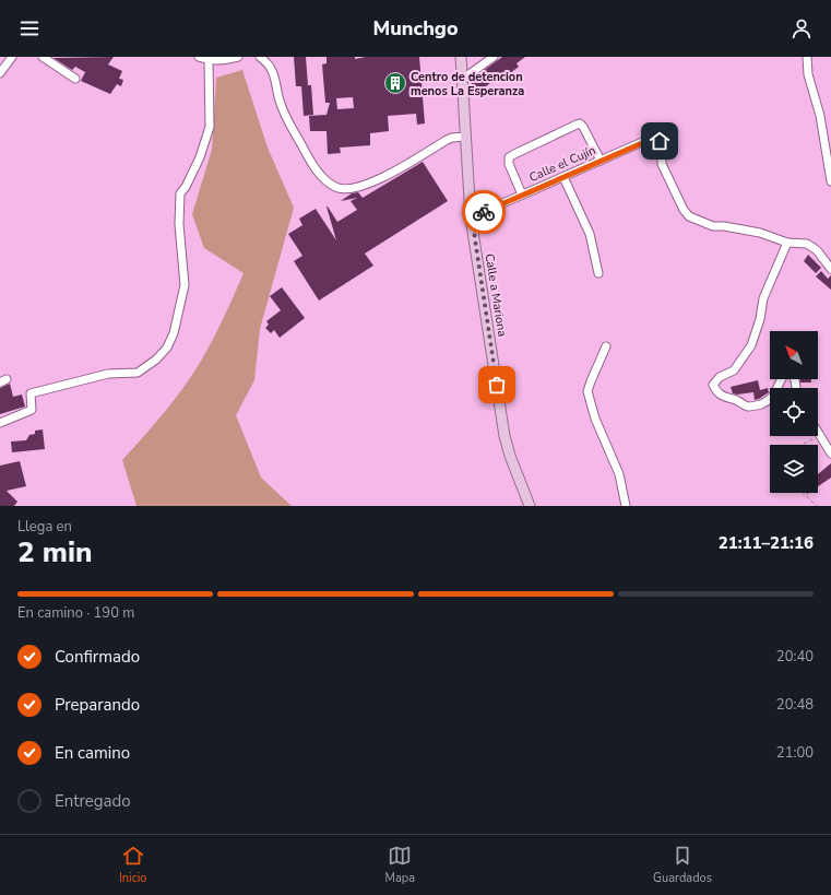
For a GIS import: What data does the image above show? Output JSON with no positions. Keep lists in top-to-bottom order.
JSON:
{
  "streets": {
    "main road": ["Calle a Mariona"],
    "street": ["Calle el Cujín"]
  },
  "crossings": [
    ["Calle el Cujín", "Calle a Mariona"]
  ],
  "places": {
    "building": ["Centro de detencion menos La Esperanza"]
  },
  "north": "top left",
  "page": {
    "header": "Munchgo",
    "heading": ["2 min", "Llega en", "21:11–21:16"],
    "bar": "En camino · 190 m",
    "list": [
      ["Confirmado", "20:40"],
      ["Preparando", "20:48"],
      ["En camino", "21:00"],
      "Entregado"
    ],
    "tabs": ["Inicio", "Mapa", "Guardados"]
  }
}
